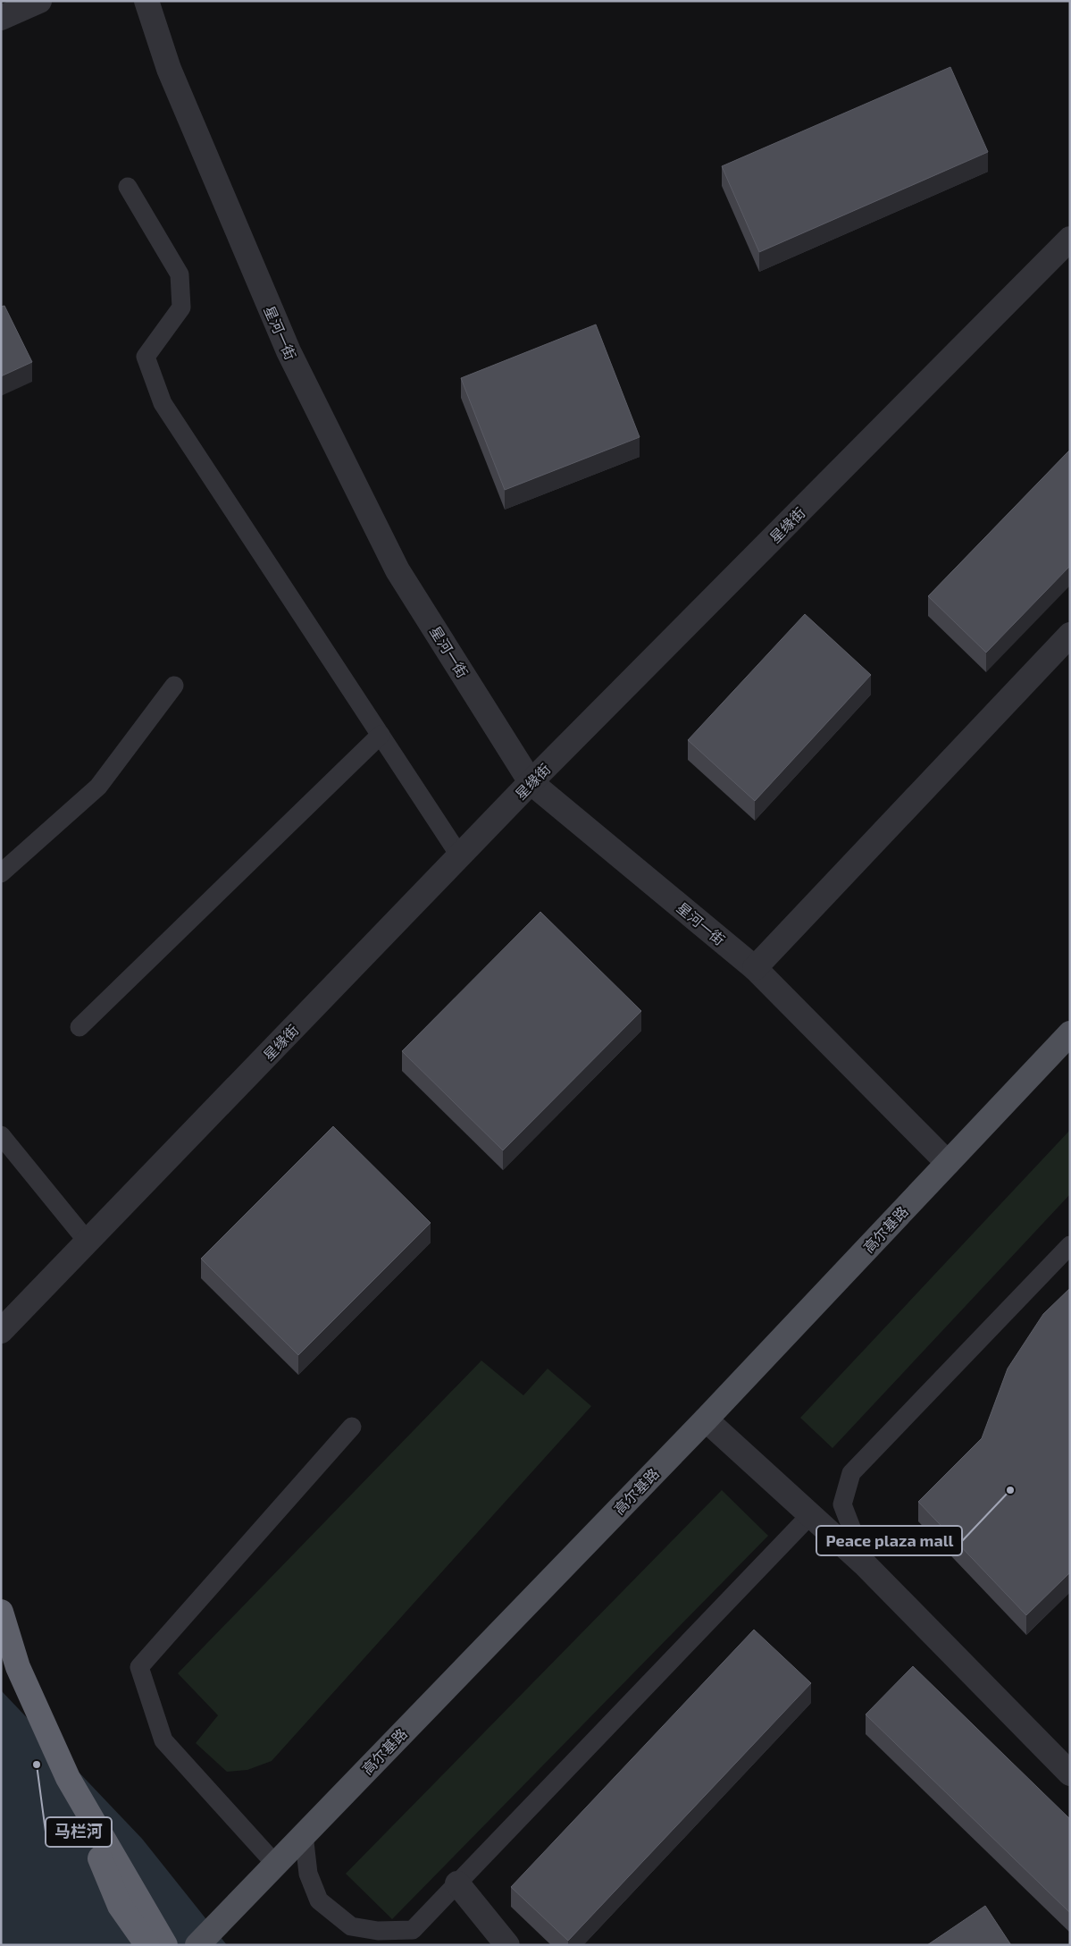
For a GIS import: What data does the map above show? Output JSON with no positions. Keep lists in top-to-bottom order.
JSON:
{
  "streets": {
    "main road": ["高尔基路"],
    "street": ["星河一街", "星缘街"]
  },
  "crossings": [
    ["星河一街", "星缘街"],
    ["星河一街", "高尔基路"]
  ],
  "places": ["Peace plaza mall", "马栏河"]
}
